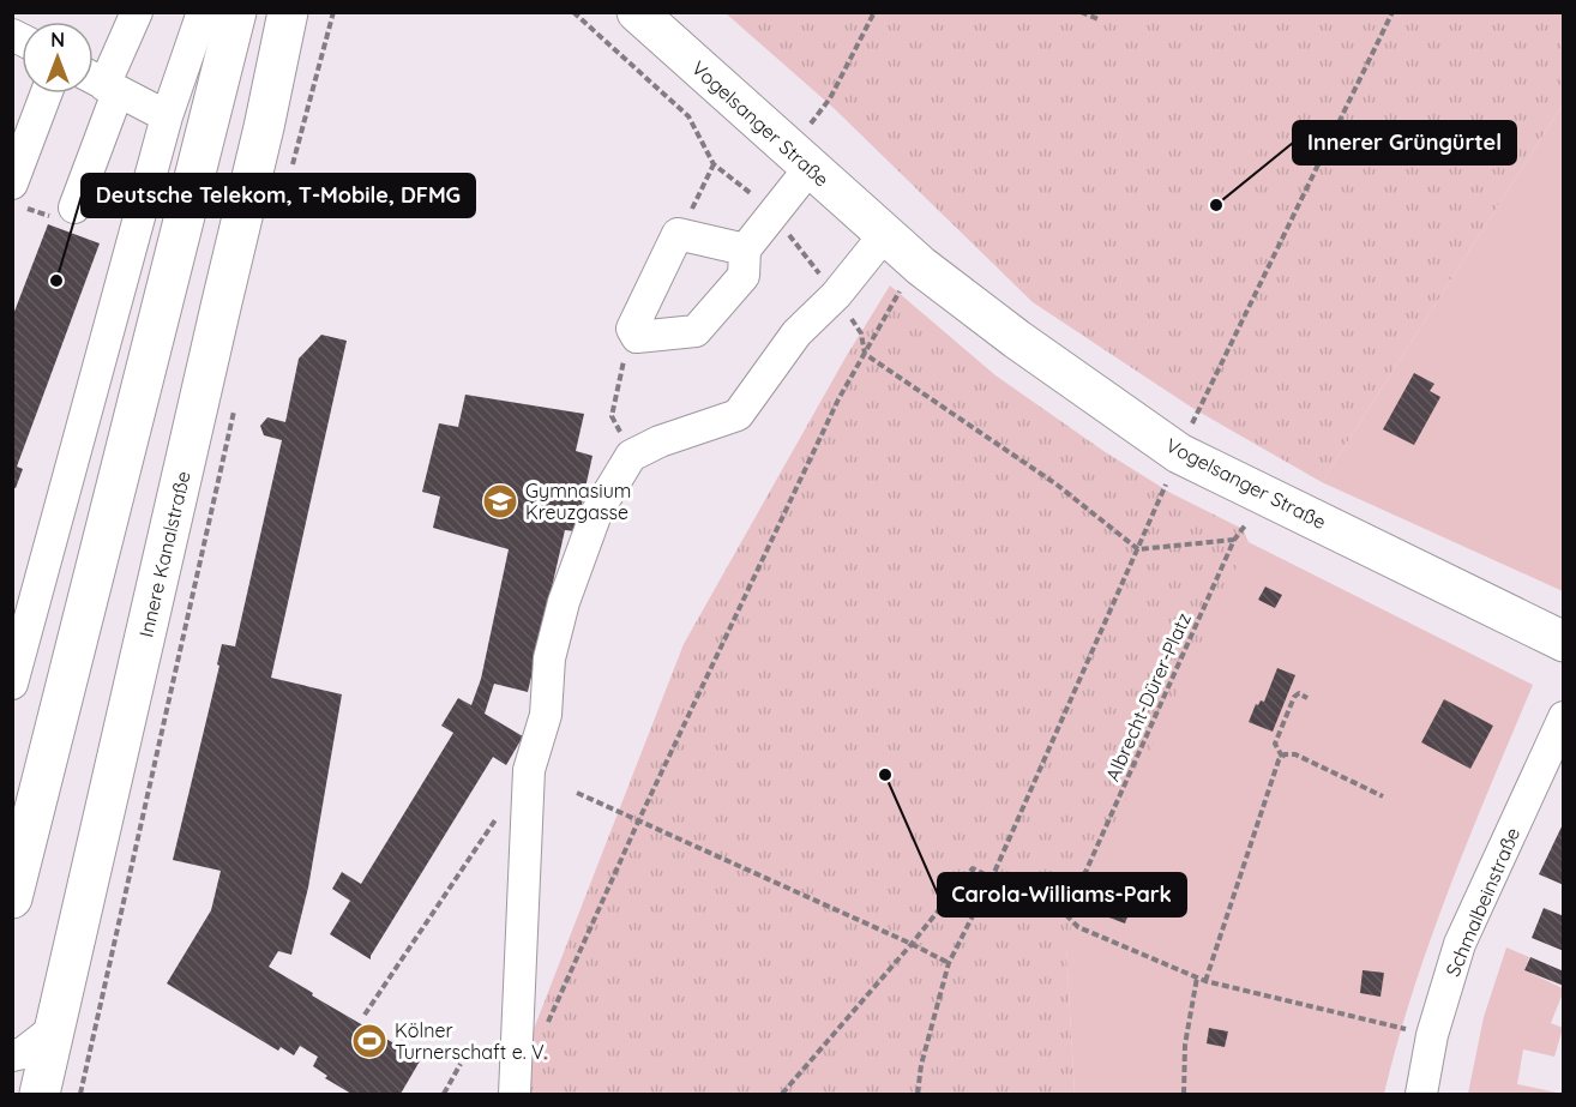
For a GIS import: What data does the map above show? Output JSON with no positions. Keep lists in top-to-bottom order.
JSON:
{
  "streets": {
    "main road": ["Vogelsanger Straße", "Innere Kanalstraße"],
    "street": ["Schmalbeinstraße"],
    "path": ["Albrecht-Dürer-Platz"]
  },
  "crossings": [
    ["Vogelsanger Straße", "Albrecht-Dürer-Platz"]
  ],
  "places": {
    "other": ["Innerer Grüngürtel", "Deutsche Telekom, T-Mobile, DFMG", "Carola-Williams-Park"],
    "school or university": ["Gymnasium Kreuzgasse"],
    "sports": ["Kölner Turnerschaft e. V."]
  },
  "north": "top"
}
